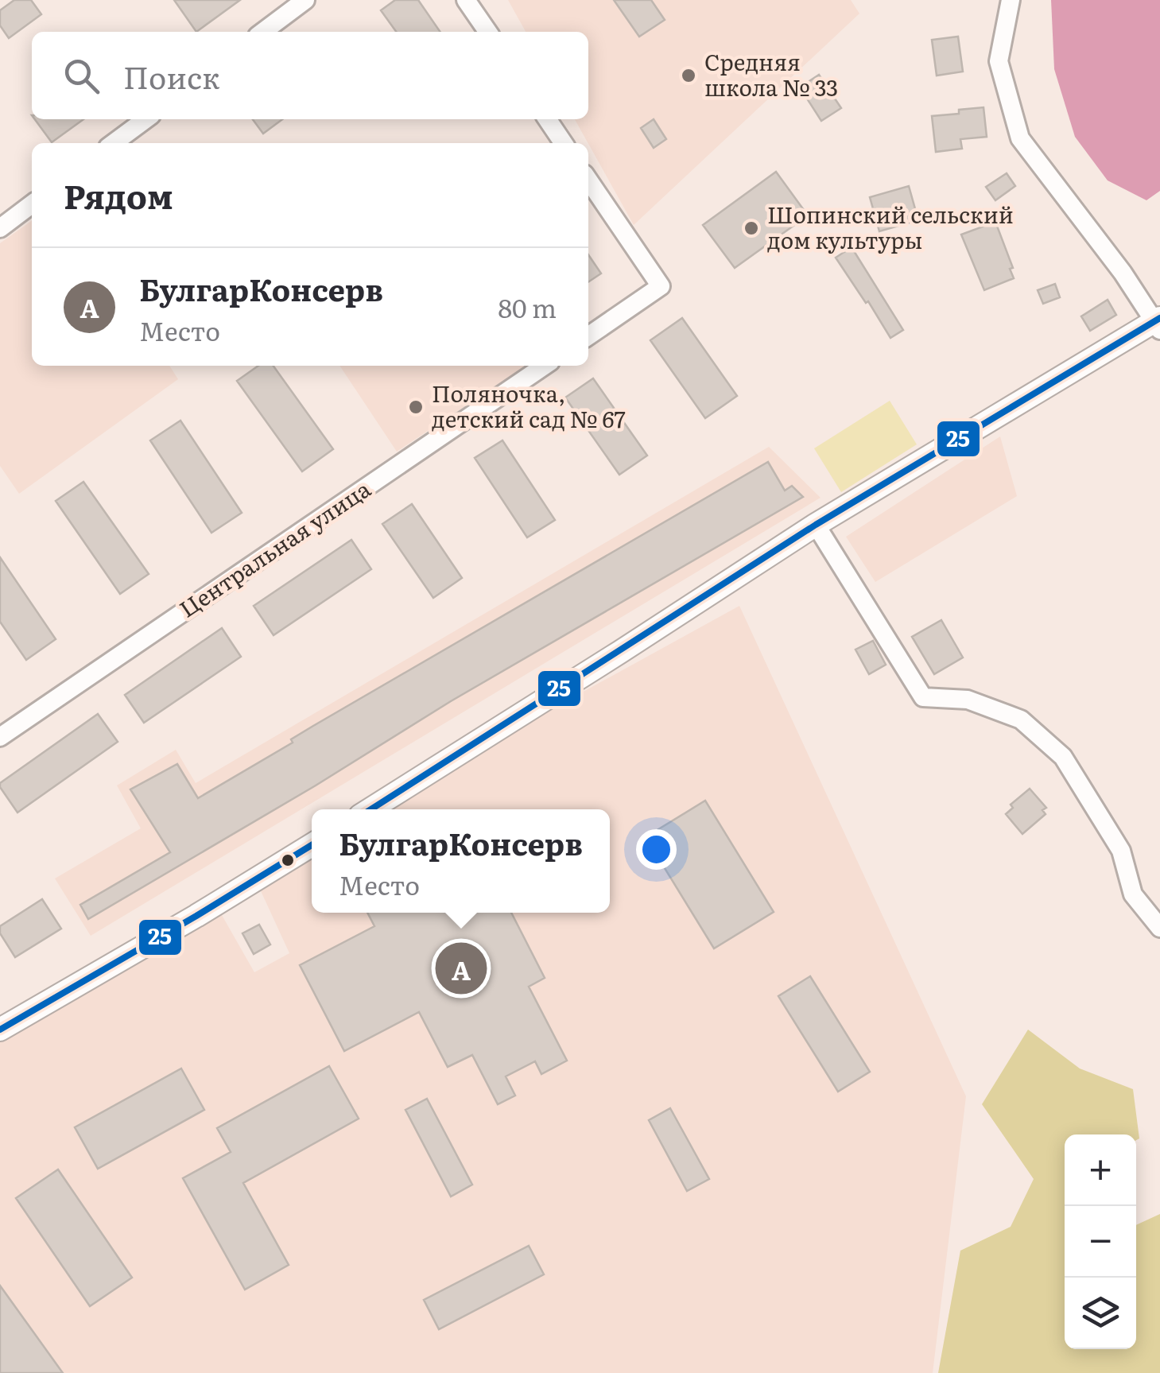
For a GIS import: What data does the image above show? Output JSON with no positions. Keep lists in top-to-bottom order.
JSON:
{
  "streets": {
    "street": ["Центральная улица"]
  },
  "places": ["Средняя школа № 33", "Шопинский сельский дом культуры", "Поляночка, детский сад № 67"],
  "lines": ["transit line 25"],
  "page": {
    "search": "Поиск",
    "heading": "Рядом",
    "list": [
      {
        "mark": "A",
        "name": "БулгарКонсерв",
        "note": "Место",
        "value": "80 m"
      }
    ],
    "popup": ["БулгарКонсерв", "Место"],
    "pins": "A",
    "map_buttons": ["+", "−"]
  }
}
